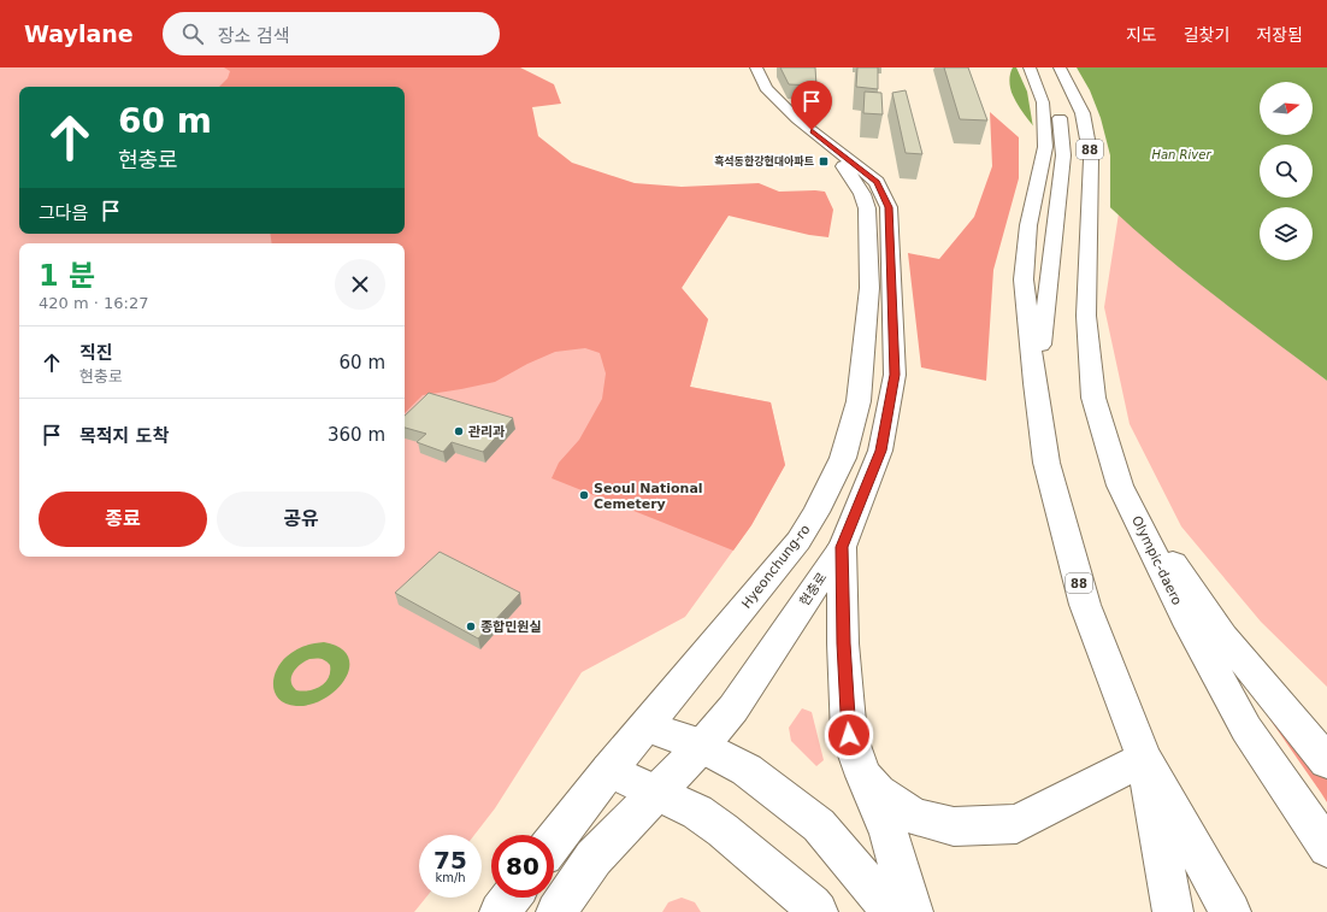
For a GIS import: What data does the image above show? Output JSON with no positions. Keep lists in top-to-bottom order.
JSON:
{
  "streets": {
    "main road": [
      "88",
      "Olympic-daero",
      "Hyeonchung-ro",
      "현충로"
    ]
  },
  "water": ["Han River"],
  "places": {
    "transit": ["흑석동한강현대아파트"],
    "other": ["관리과", "Seoul National Cemetery", "종합민원실"]
  },
  "north": "right",
  "page": {
    "header": "Waylane",
    "search": "장소 검색",
    "nav": ["지도", "길찾기", "저장됨"],
    "turn": ["60 m", "현충로"],
    "then": "그다음",
    "heading": ["1 분", "420 m · 16:27"],
    "list": [
      {
        "name": "직진",
        "note": "현충로",
        "value": "60 m"
      },
      {
        "name": "목적지 도착",
        "value": "360 m"
      }
    ],
    "buttons": ["종료", "공유"],
    "speed": "75 km/h",
    "limit": "80"
  }
}
